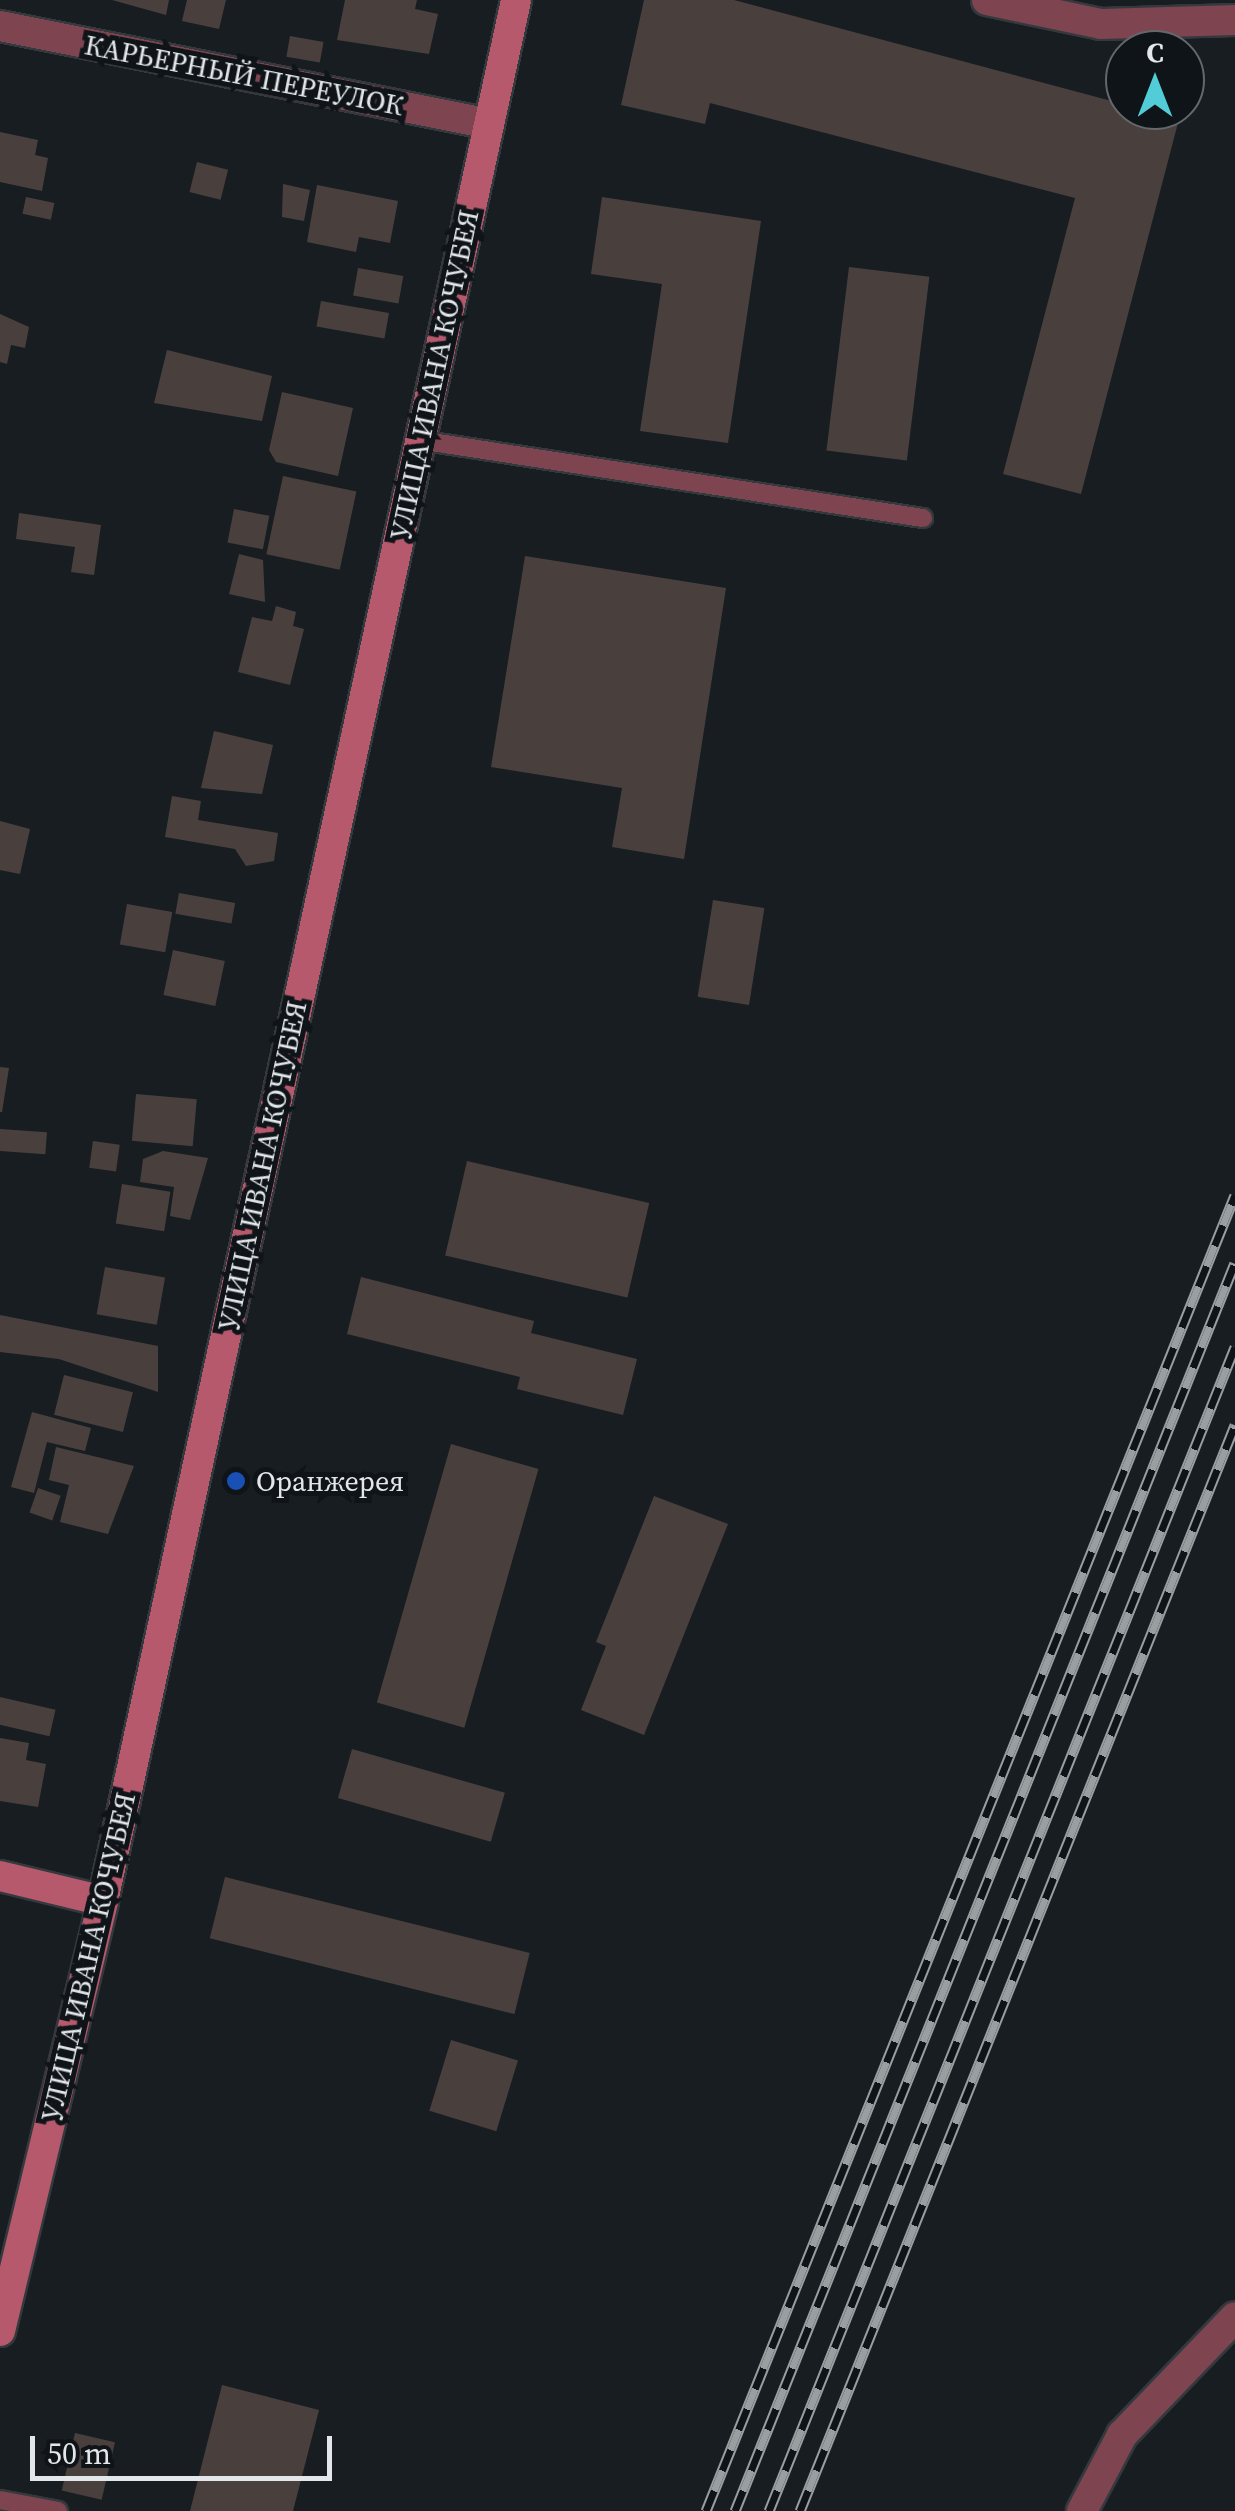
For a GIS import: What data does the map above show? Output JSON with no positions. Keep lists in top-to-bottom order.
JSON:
{
  "streets": {
    "street": ["КАРЬЕРНЫЙ ПЕРЕУЛОК", "УЛИЦА ИВАНА КОЧУБЕЯ"]
  },
  "crossings": [
    ["КАРЬЕРНЫЙ ПЕРЕУЛОК", "УЛИЦА ИВАНА КОЧУБЕЯ"]
  ],
  "places": ["Оранжерея"],
  "scale_bar": "50 m",
  "north": "top"
}
